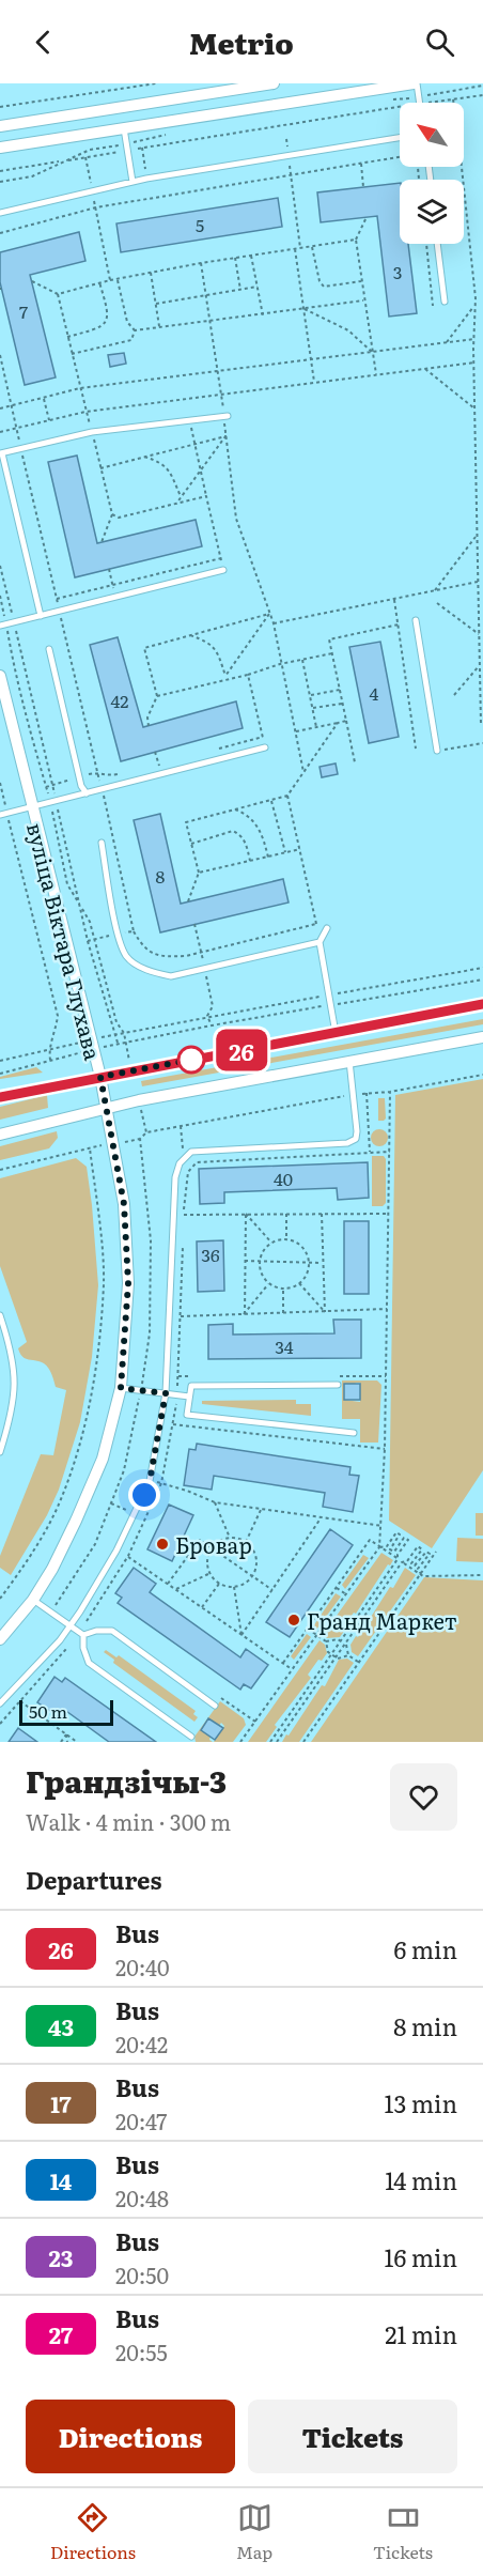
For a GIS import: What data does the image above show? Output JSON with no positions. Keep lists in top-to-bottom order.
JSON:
{
  "streets": {
    "street": ["вуліца Віктара Глухава"]
  },
  "places": ["Бровар", "Гранд Маркет"],
  "lines": ["bus line 26"],
  "house_numbers": [
    "5",
    "3",
    "7",
    "4",
    "42",
    "8",
    "40",
    "36",
    "34"
  ],
  "scale_bar": "50 m",
  "north": "top left",
  "page": {
    "header": "Metrio",
    "on_map": "26",
    "scale": "50 m",
    "heading": [
      ["Грандзічы-3", "Walk · 4 min · 300 m"],
      "Departures"
    ],
    "list": [
      {
        "mark": "26",
        "name": "Bus",
        "note": "20:40",
        "value": "6 min"
      },
      {
        "mark": "43",
        "name": "Bus",
        "note": "20:42",
        "value": "8 min"
      },
      {
        "mark": "17",
        "name": "Bus",
        "note": "20:47",
        "value": "13 min"
      },
      {
        "mark": "14",
        "name": "Bus",
        "note": "20:48",
        "value": "14 min"
      },
      {
        "mark": "23",
        "name": "Bus",
        "note": "20:50",
        "value": "16 min"
      },
      {
        "mark": "27",
        "name": "Bus",
        "note": "20:55",
        "value": "21 min"
      }
    ],
    "buttons": ["Directions", "Tickets"],
    "tabs": ["Directions", "Map", "Tickets"]
  }
}
